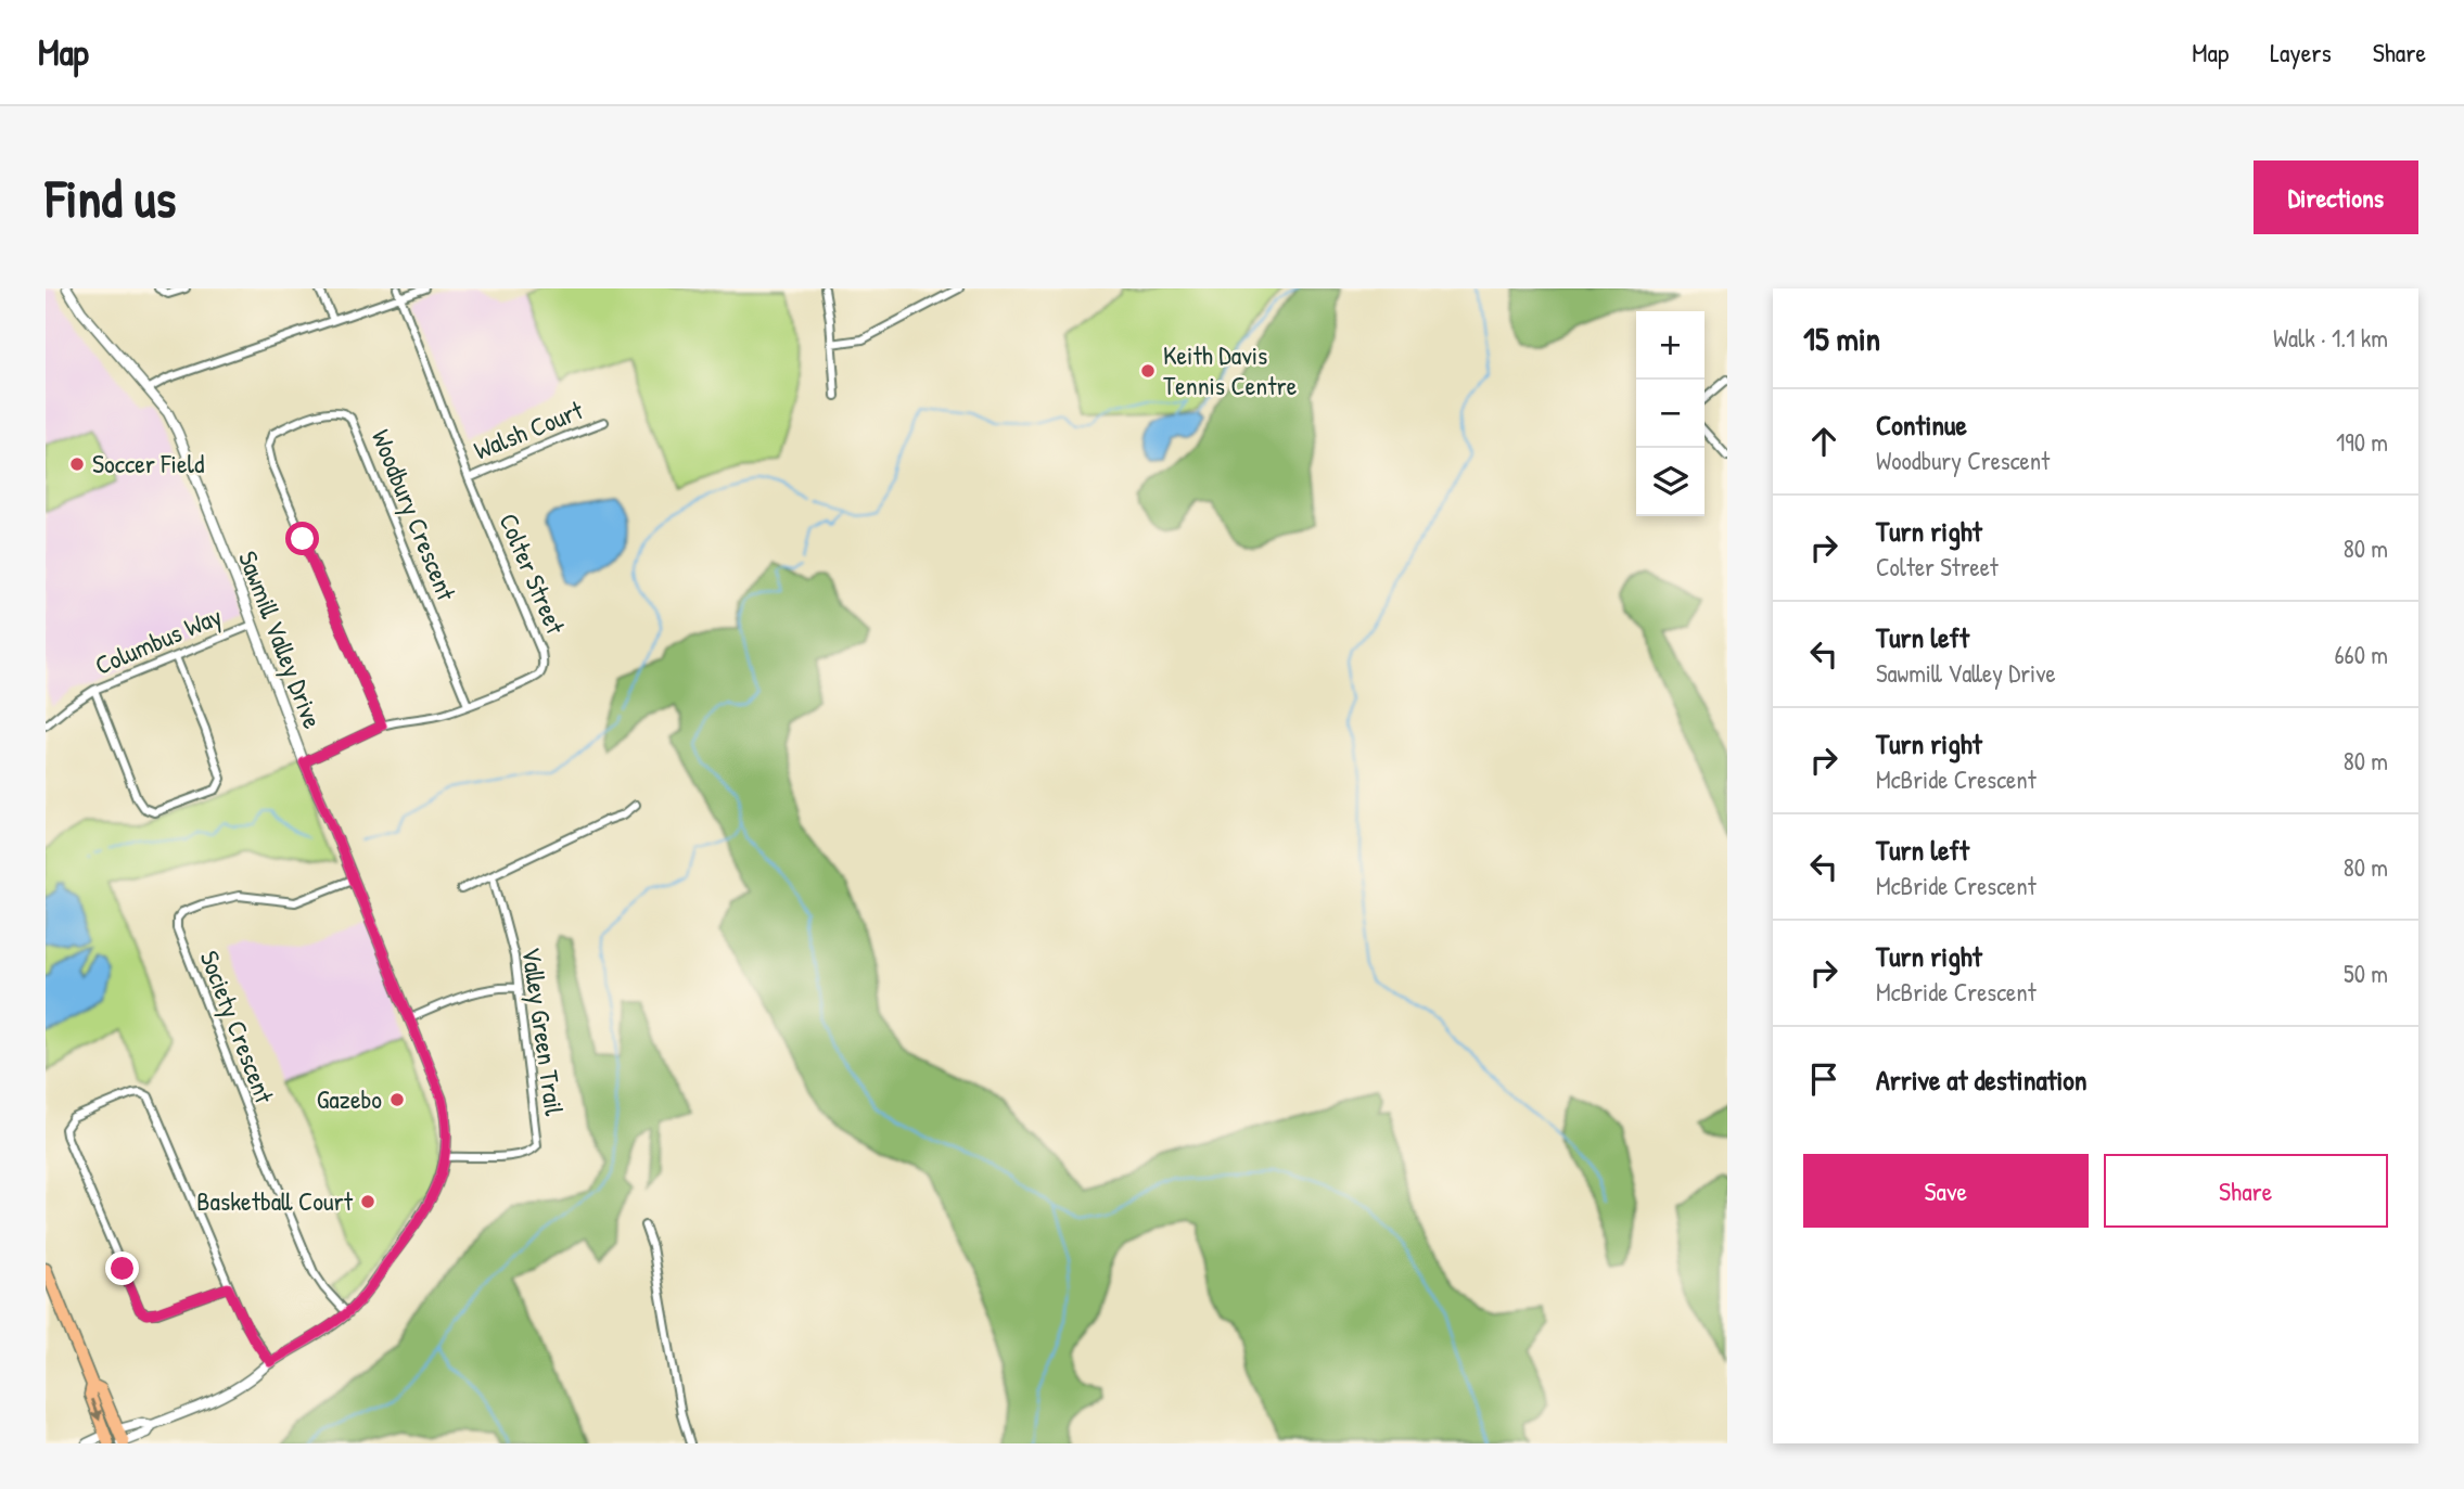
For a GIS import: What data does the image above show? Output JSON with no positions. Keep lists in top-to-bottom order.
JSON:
{
  "streets": {
    "street": [
      "Walsh Court",
      "Woodbury Crescent",
      "Colter Street",
      "Sawmill Valley Drive",
      "Columbus Way",
      "Society Crescent",
      "Valley Green Trail"
    ]
  },
  "crossings": [
    ["Walsh Court", "Colter Street"],
    ["Woodbury Crescent", "Colter Street"],
    ["Colter Street", "Sawmill Valley Drive"],
    ["Sawmill Valley Drive", "Columbus Way"],
    ["Sawmill Valley Drive", "Society Crescent"],
    ["Sawmill Valley Drive", "Valley Green Trail"]
  ],
  "places": [
    "Keith Davis Tennis Centre",
    "Soccer Field",
    "Gazebo",
    "Basketball Court"
  ],
  "page": {
    "header": "Map",
    "nav": ["Map", "Layers", "Share"],
    "buttons": [
      "Directions",
      ["Save", "Share"]
    ],
    "title": "Find us",
    "heading": ["15 min", "Walk · 1.1 km"],
    "map_buttons": ["+", "−"],
    "list": [
      ["Continue", "Woodbury Crescent", "190 m"],
      ["Turn right", "Colter Street", "80 m"],
      ["Turn left", "Sawmill Valley Drive", "660 m"],
      ["Turn right", "McBride Crescent", "80 m"],
      ["Turn left", "McBride Crescent", "80 m"],
      ["Turn right", "McBride Crescent", "50 m"],
      "Arrive at destination"
    ]
  }
}
